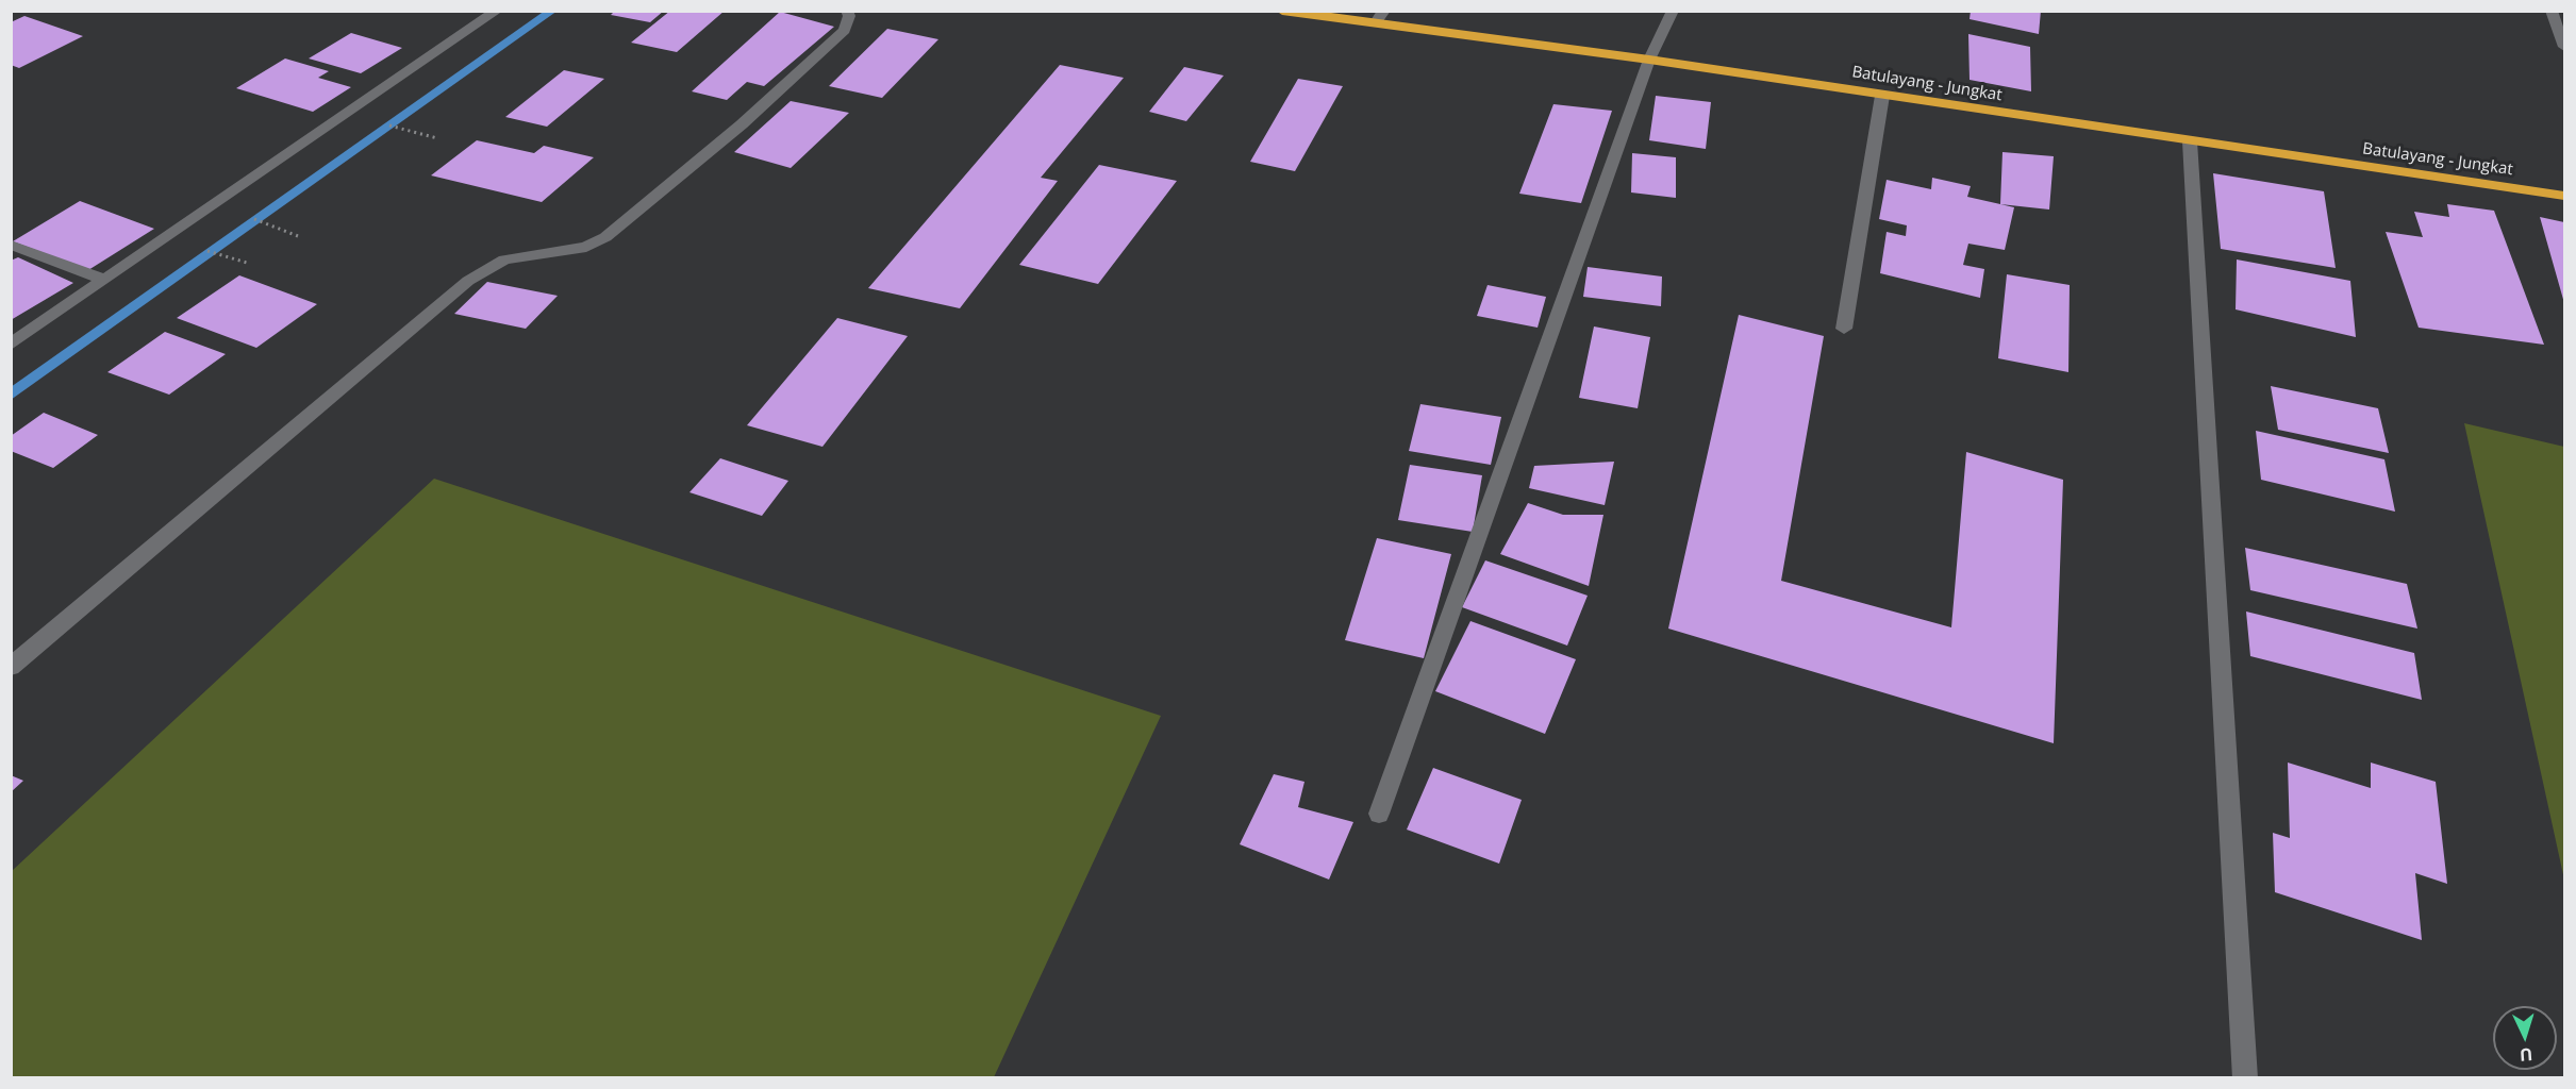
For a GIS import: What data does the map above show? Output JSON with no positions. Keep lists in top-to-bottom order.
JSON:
{
  "streets": {
    "highway": ["Batulayang - Jungkat"]
  },
  "north": "bottom"
}
